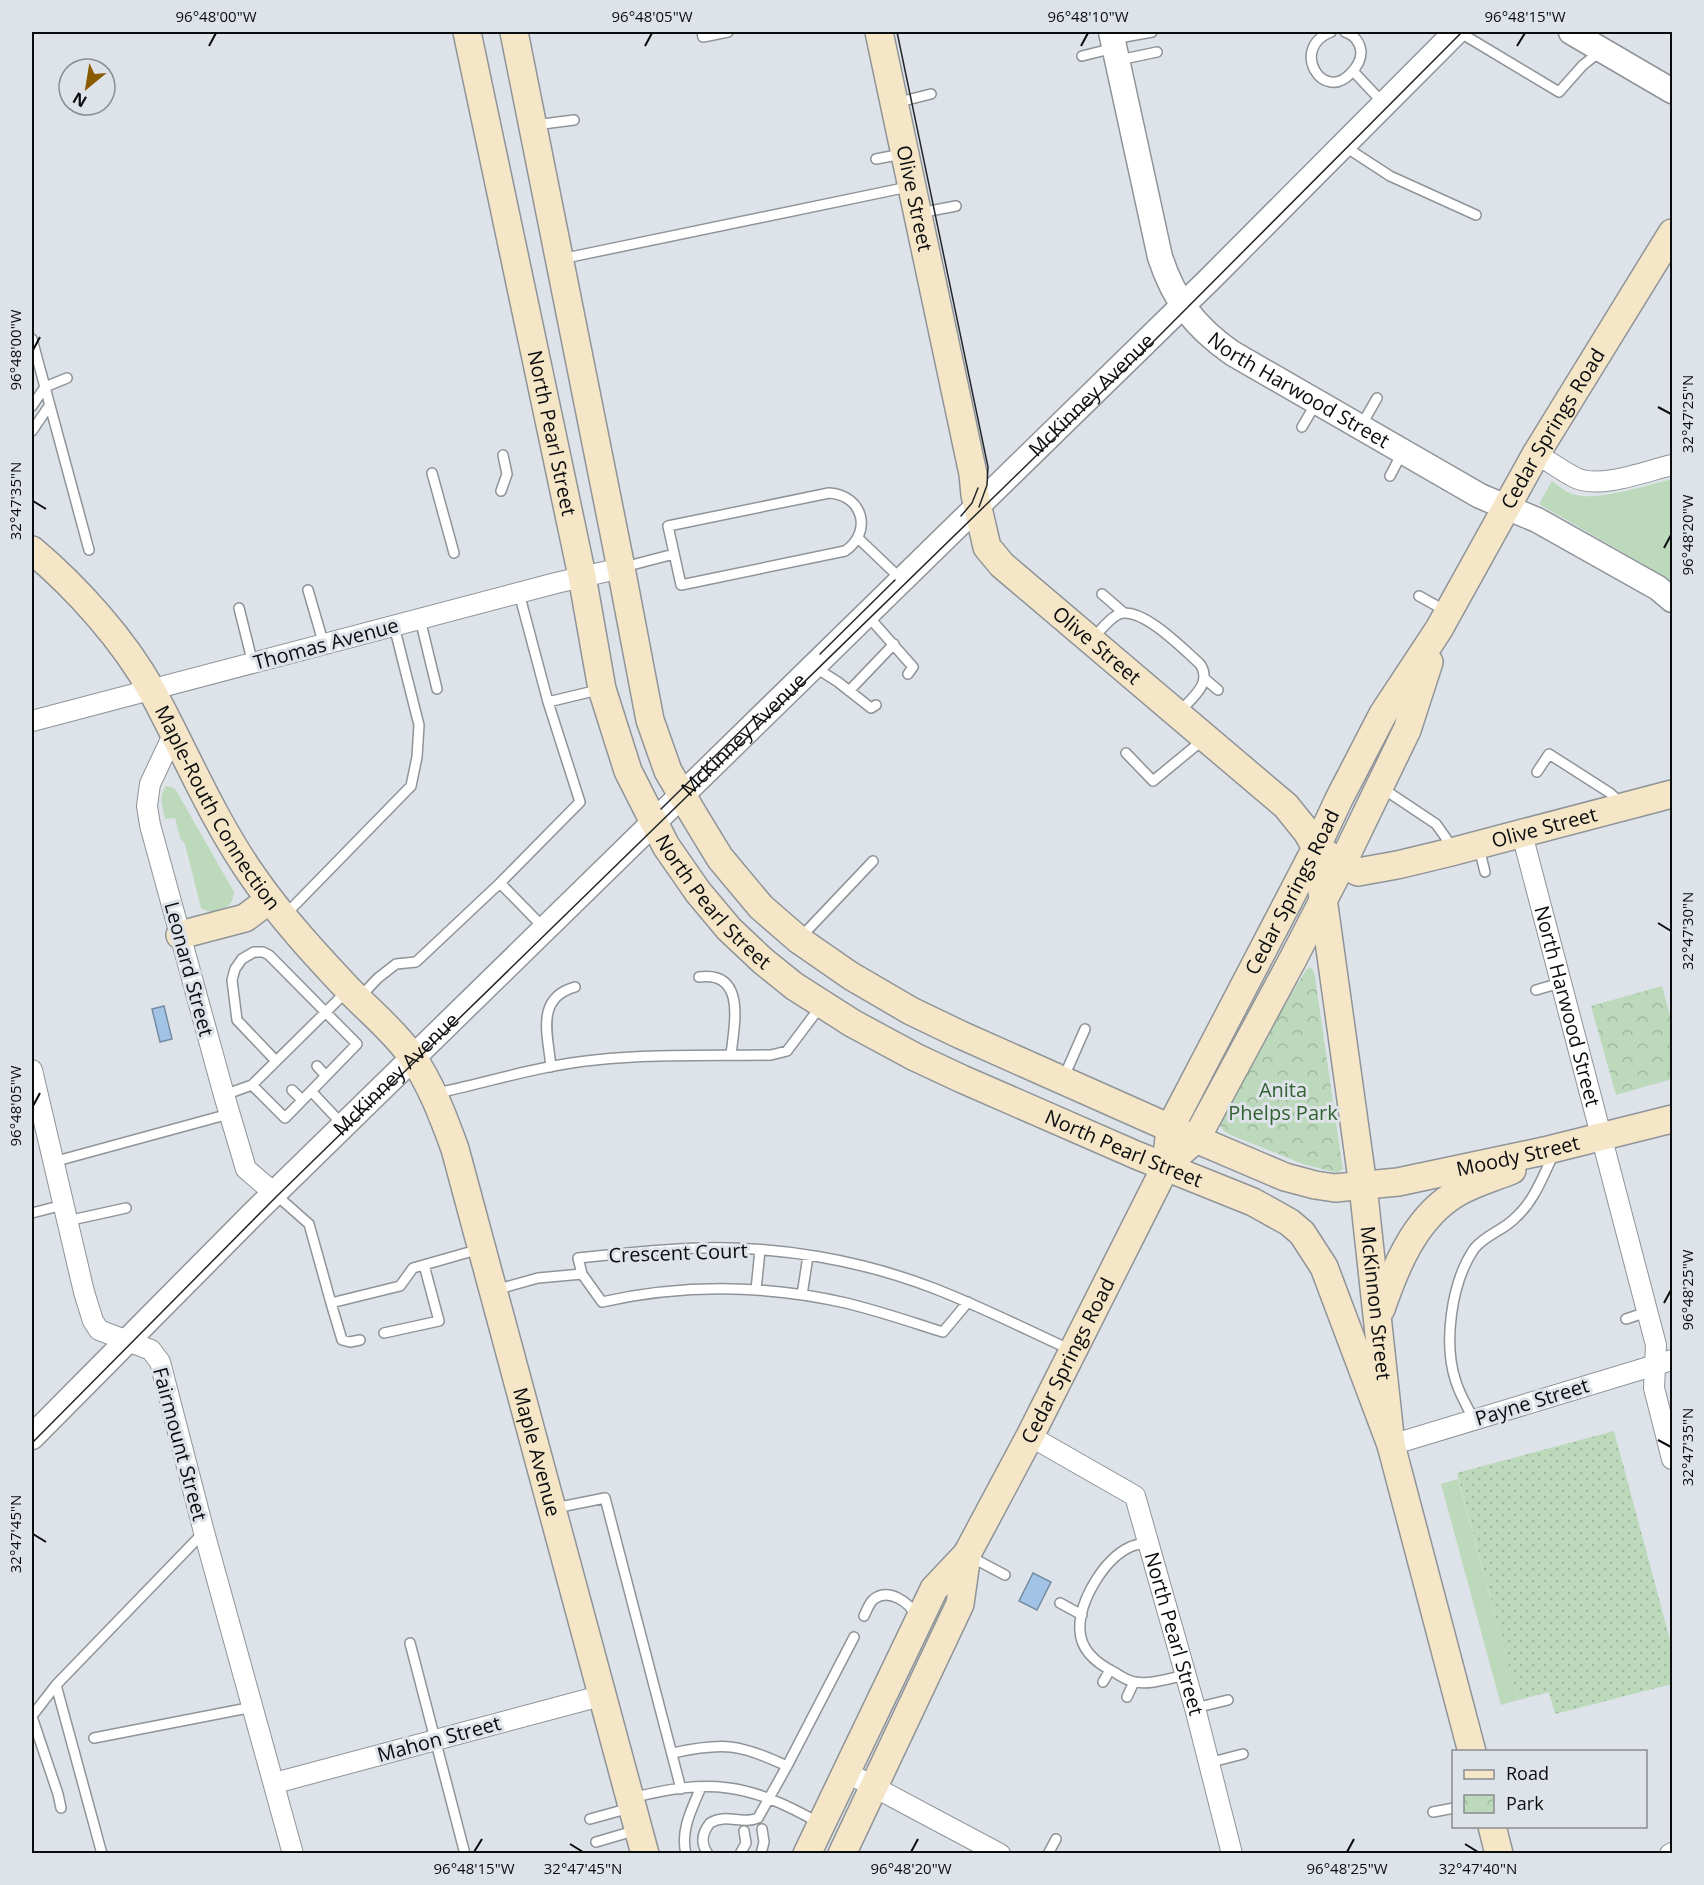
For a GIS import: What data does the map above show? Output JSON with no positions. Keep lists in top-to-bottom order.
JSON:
{
  "streets": {
    "main road": [
      "Olive Street",
      "Cedar Springs Road",
      "North Pearl Street",
      "Maple-Routh Connection",
      "Moody Street",
      "McKinnon Street",
      "Maple Avenue"
    ],
    "street": [
      "North Harwood Street",
      "McKinney Avenue",
      "Thomas Avenue",
      "Leonard Street",
      "Payne Street",
      "Fairmount Street",
      "Mahon Street"
    ],
    "lane": ["Crescent Court"]
  },
  "crossings": [
    ["Olive Street", "North Harwood Street"],
    ["Olive Street", "McKinney Avenue"],
    ["Olive Street", "Cedar Springs Road"],
    ["Olive Street", "McKinnon Street"],
    ["North Harwood Street", "McKinney Avenue"],
    ["North Harwood Street", "Cedar Springs Road"],
    ["North Harwood Street", "Moody Street"],
    ["North Harwood Street", "Payne Street"],
    ["McKinney Avenue", "North Pearl Street"],
    ["McKinney Avenue", "Maple-Routh Connection"],
    ["McKinney Avenue", "Leonard Street"],
    ["McKinney Avenue", "Fairmount Street"],
    ["McKinney Avenue", "Maple Avenue"],
    ["Cedar Springs Road", "North Pearl Street"],
    ["Cedar Springs Road", "Crescent Court"],
    ["Cedar Springs Road", "McKinnon Street"],
    ["North Pearl Street", "Thomas Avenue"],
    ["North Pearl Street", "Moody Street"],
    ["North Pearl Street", "McKinnon Street"],
    ["North Pearl Street", "Payne Street"],
    ["Thomas Avenue", "Maple-Routh Connection"],
    ["Maple-Routh Connection", "Leonard Street"],
    ["Maple-Routh Connection", "Maple Avenue"],
    ["Moody Street", "McKinnon Street"],
    ["Crescent Court", "Maple Avenue"],
    ["McKinnon Street", "Payne Street"],
    ["Fairmount Street", "Mahon Street"],
    ["Maple Avenue", "Mahon Street"]
  ],
  "parks": ["Anita Phelps Park"],
  "legend": ["Road", "Park"],
  "north": "bottom left",
  "coordinates": [
    "96°48'00\"W",
    "96°48'05\"W",
    "96°48'10\"W",
    "96°48'15\"W",
    "32°47'25\"N",
    "32°47'35\"N",
    "96°48'20\"W",
    "32°47'30\"N",
    "96°48'25\"W",
    "32°47'45\"N",
    "32°47'40\"N"
  ]
}
